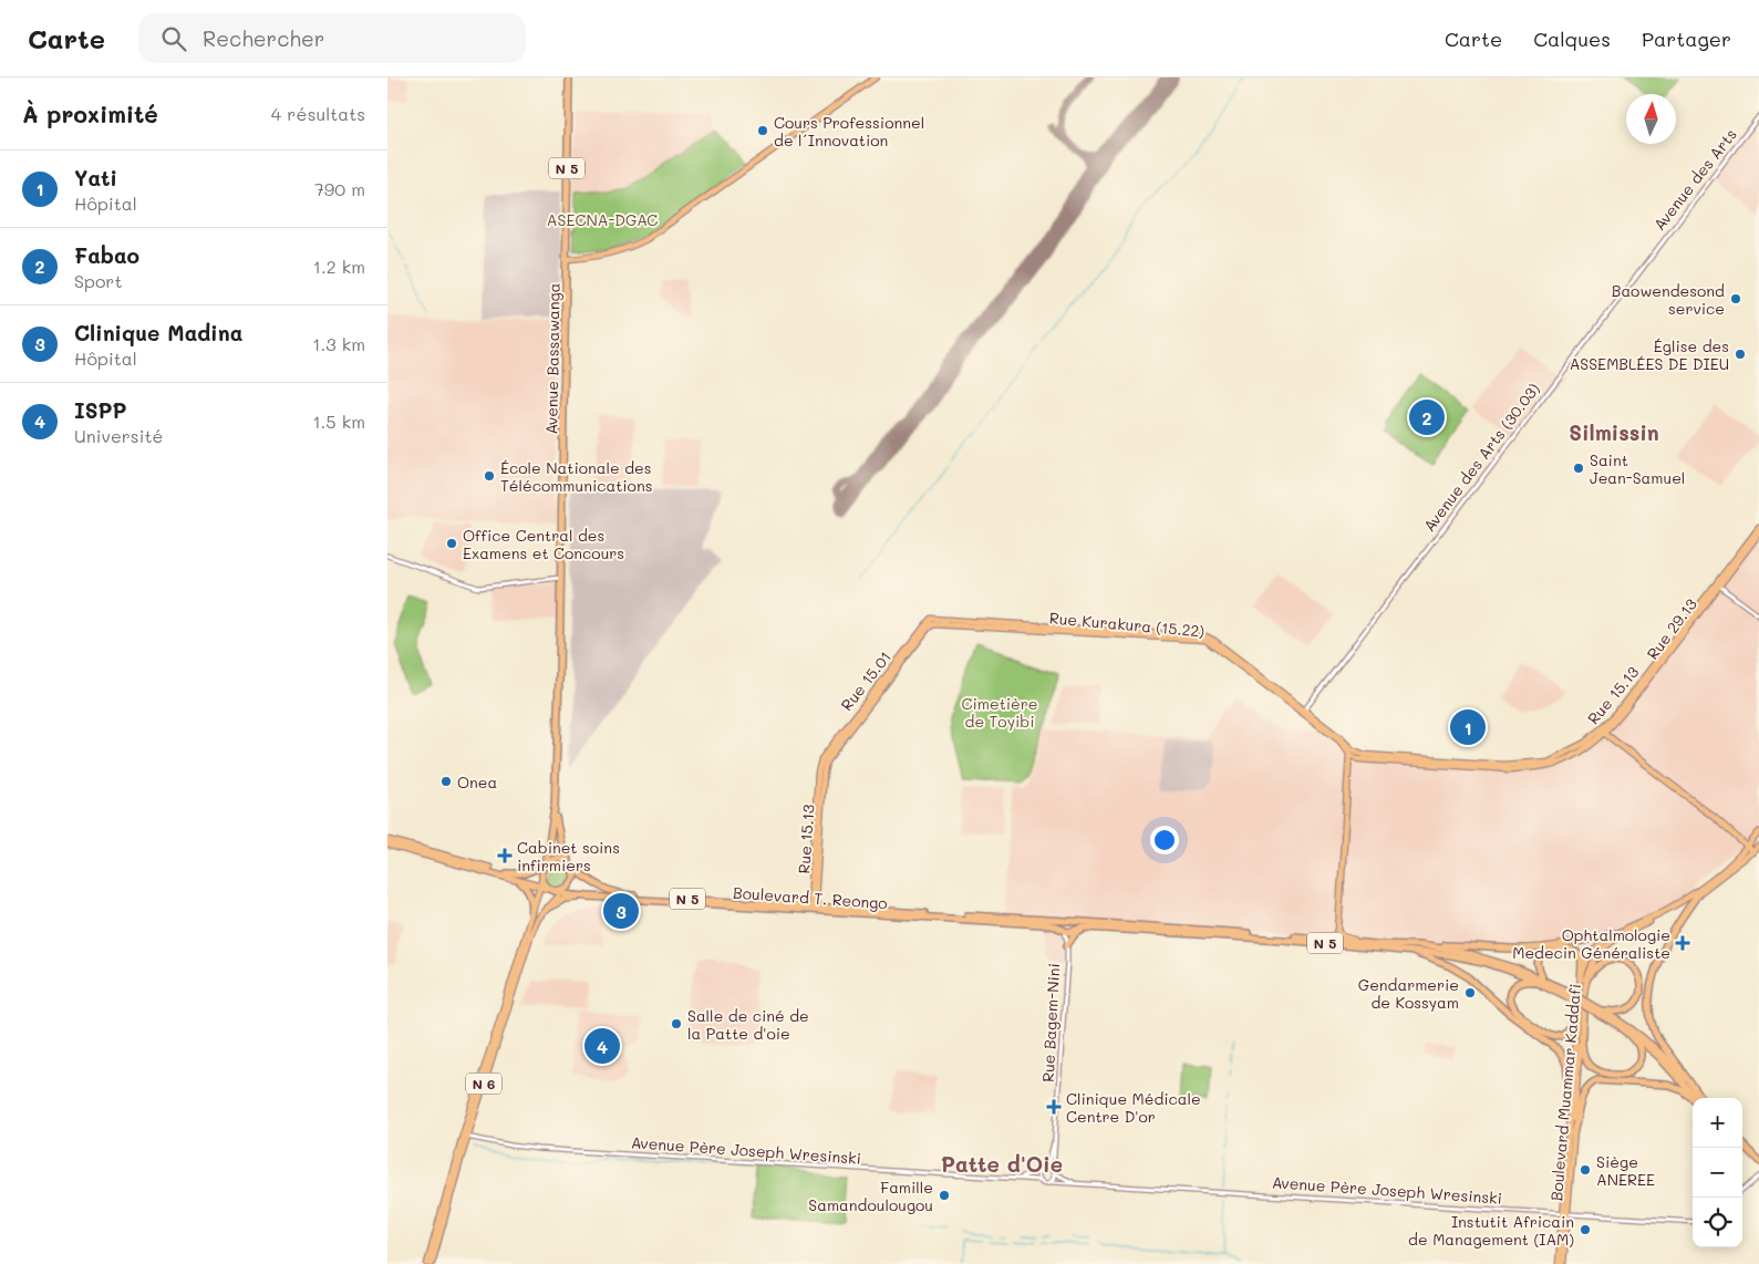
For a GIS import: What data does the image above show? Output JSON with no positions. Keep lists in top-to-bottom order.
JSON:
{
  "streets": {
    "highway": [
      "N 5",
      "Avenue Bassawanga",
      "Boulevard T. Reongo",
      "N 6"
    ],
    "main road": [
      "Rue Kurakura (15.22)",
      "Rue 15.01",
      "Rue 15.13",
      "Boulevard Muammar Kaddafi"
    ],
    "street": [
      "Avenue des Arts",
      "Avenue des Arts (30.03)",
      "Rue Bagem-Nini",
      "Avenue Père Joseph Wresinski"
    ]
  },
  "crossings": [
    ["N 5", "Avenue Bassawanga"],
    ["N 5", "Rue 15.13"],
    ["N 5", "Boulevard T. Reongo"],
    ["N 5", "N 6"],
    ["Avenue des Arts", "Avenue des Arts (30.03)"],
    ["Avenue Bassawanga", "Boulevard T. Reongo"],
    ["Avenue Bassawanga", "N 6"],
    ["Avenue des Arts (30.03)", "Rue Kurakura (15.22)"],
    ["Rue Kurakura (15.22)", "Rue 15.01"],
    ["Rue 15.01", "Rue 15.13"],
    ["Boulevard T. Reongo", "N 6"],
    ["N 6", "Avenue Père Joseph Wresinski"],
    ["Boulevard Muammar Kaddafi", "Avenue Père Joseph Wresinski"]
  ],
  "districts": ["Silmissin", "Patte d'Oie"],
  "parks": ["ASECNA-DGAC", "Cimetière de Toyibi"],
  "places": {
    "other": [
      "Cours Professionnel de l´Innovation",
      "Baowendesond service",
      "Église des ASSEMBLÉES DE DIEU",
      "Saint Jean-Samuel",
      "École Nationale des Télécommunications",
      "Office Central des Examens et Concours",
      "Onea",
      "Gendarmerie de Kossyam",
      "Salle de ciné de la Patte d'oie",
      "Siège ANEREE",
      "Famille Samandoulougou",
      "Instutit Africain de Management (IAM)"
    ],
    "health": ["Cabinet soins infirmiers", "Ophtalmologie Medecin Généraliste", "Clinique Médicale Centre D'or"]
  },
  "north": "top",
  "page": {
    "header": "Carte",
    "search": "Rechercher",
    "nav": ["Carte", "Calques", "Partager"],
    "heading": ["À proximité", "4 résultats"],
    "list": [
      {
        "mark": "1",
        "name": "Yati",
        "note": "Hôpital",
        "value": "790 m"
      },
      {
        "mark": "2",
        "name": "Fabao",
        "note": "Sport",
        "value": "1.2 km"
      },
      {
        "mark": "3",
        "name": "Clinique Madina",
        "note": "Hôpital",
        "value": "1.3 km"
      },
      {
        "mark": "4",
        "name": "ISPP",
        "note": "Université",
        "value": "1.5 km"
      }
    ],
    "pins": [
      "2",
      "1",
      "3",
      "4"
    ],
    "map_buttons": ["+", "−"]
  }
}
